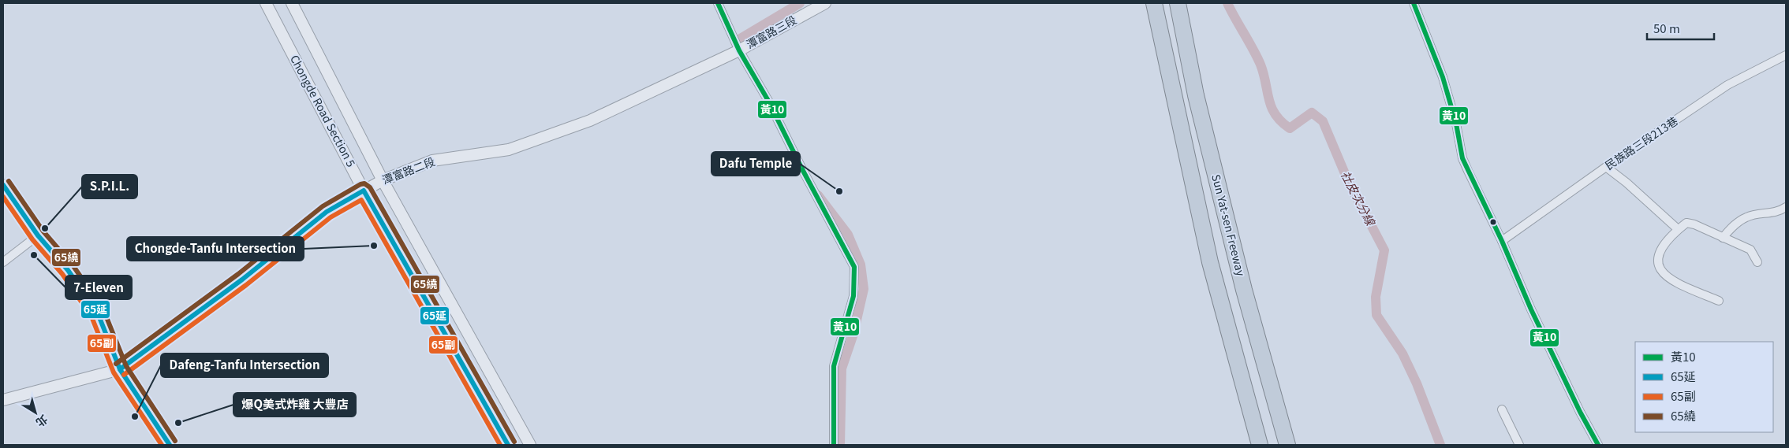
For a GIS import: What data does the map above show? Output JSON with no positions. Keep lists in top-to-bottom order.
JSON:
{
  "streets": {
    "highway": ["Sun Yat-sen Freeway"],
    "street": [
      "潭富路三段",
      "Chongde Road Section 5",
      "民族路三段213巷",
      "潭富路二段"
    ]
  },
  "crossings": [
    ["潭富路三段", "潭富路二段"],
    ["Chongde Road Section 5", "潭富路二段"]
  ],
  "water": ["社皮次分線"],
  "places": [
    "Dafu Temple",
    "S.P.I.L.",
    "Chongde-Tanfu Intersection",
    "7-Eleven",
    "Dafeng-Tanfu Intersection",
    "爆Q美式炸雞 大豐店"
  ],
  "lines": [
    "transit line 黃10",
    "transit line 65繞",
    "transit line 65延",
    "transit line 65副"
  ],
  "legend": [
    "黃10",
    "65延",
    "65副",
    "65繞"
  ],
  "scale_bar": "50 m",
  "north": "bottom right"
}
